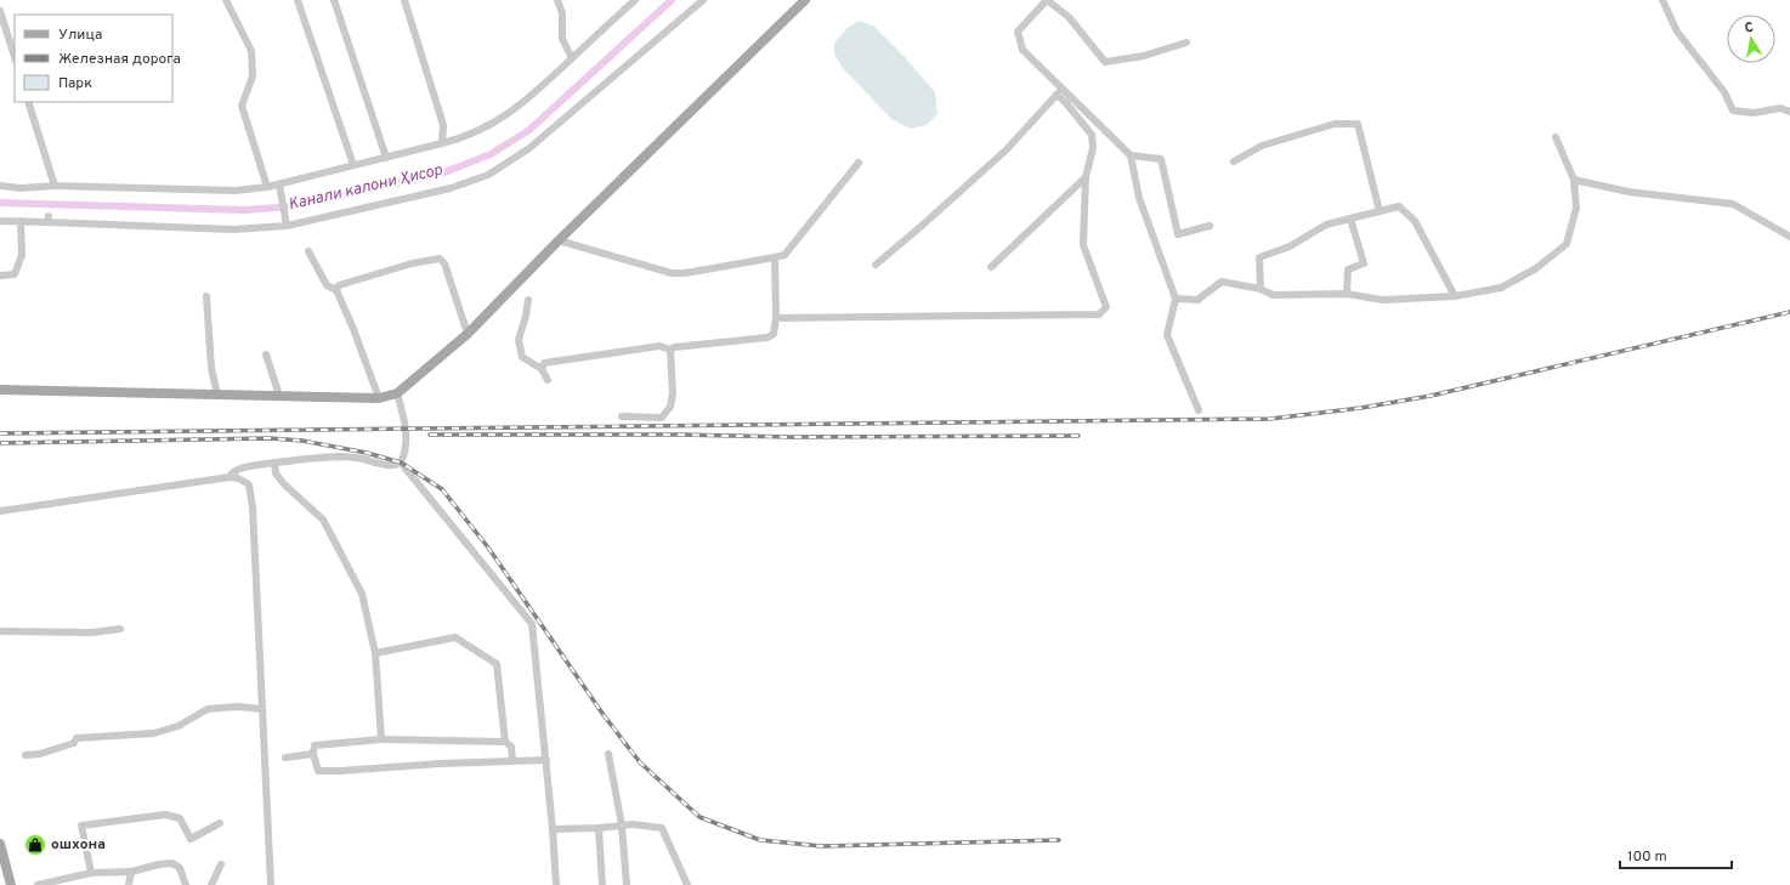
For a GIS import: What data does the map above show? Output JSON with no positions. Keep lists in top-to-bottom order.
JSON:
{
  "water": ["Канали калони Ҳисор"],
  "places": {
    "shop": ["ошхона"]
  },
  "legend": ["Улица", "Железная дорога", "Парк"],
  "scale_bar": "100 m",
  "north": "top"
}
